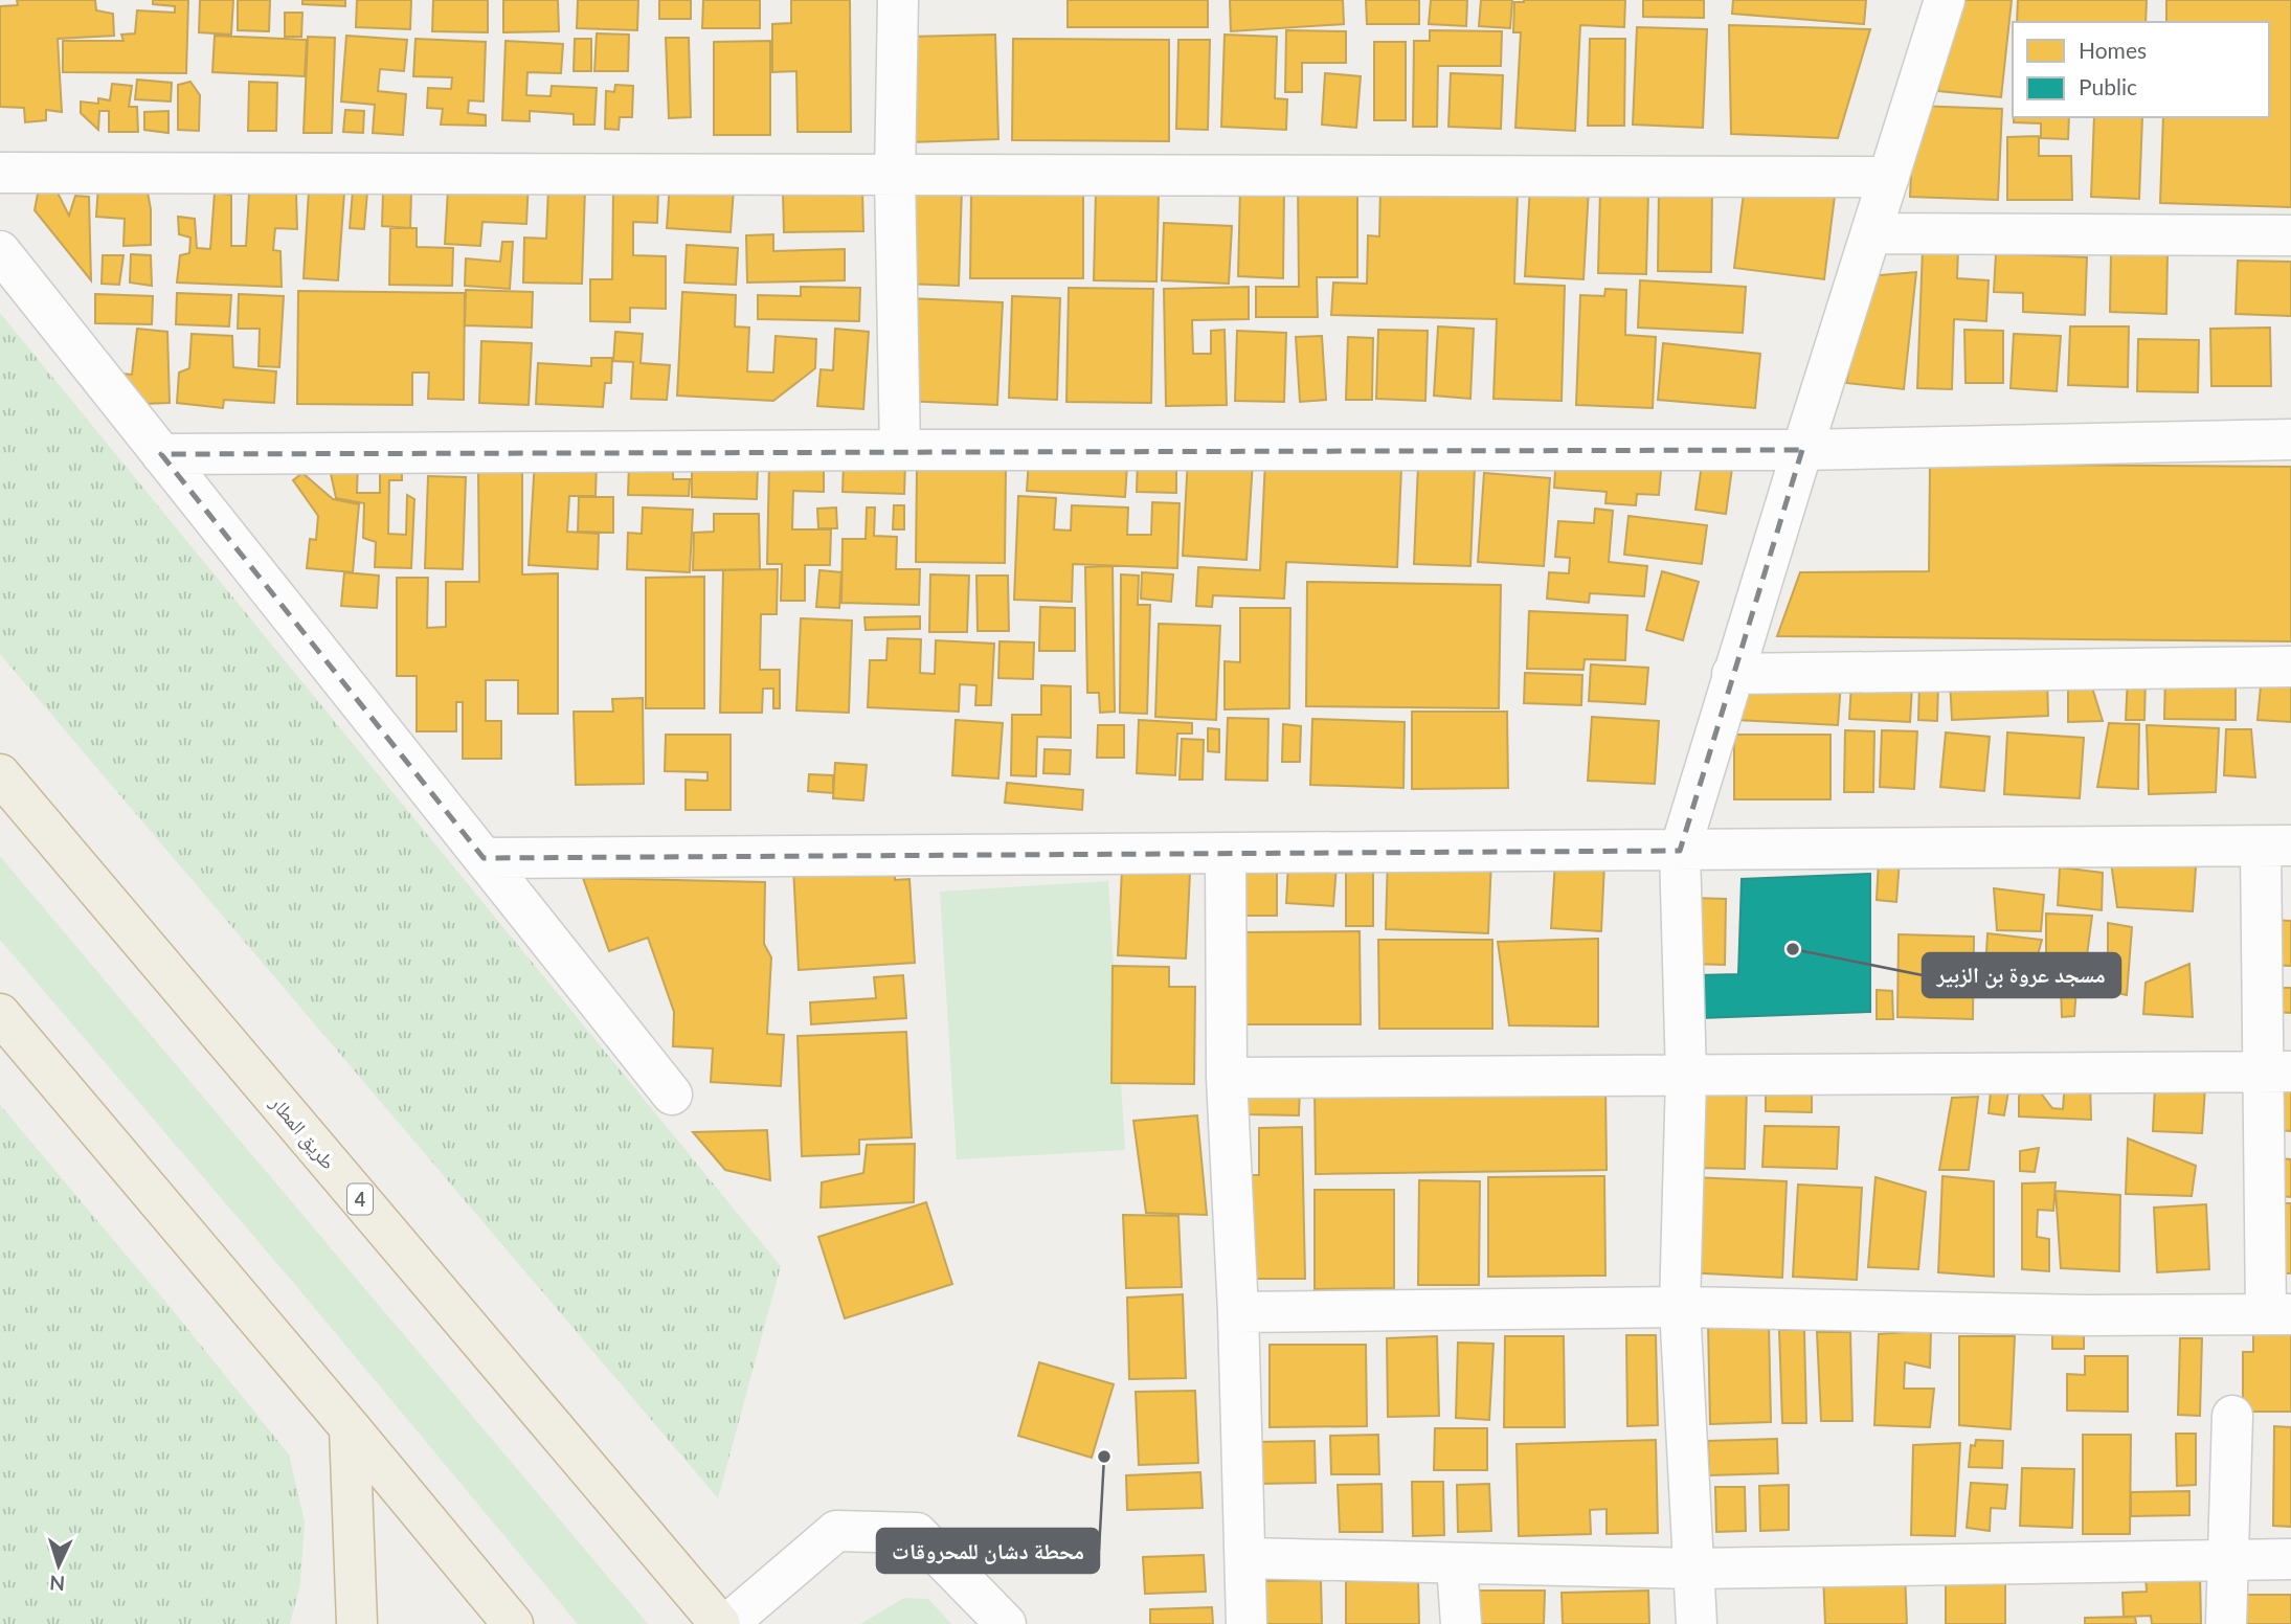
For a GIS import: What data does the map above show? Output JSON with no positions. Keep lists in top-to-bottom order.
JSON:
{
  "streets": {
    "highway": ["طريق المطار", "4"]
  },
  "places": ["مسجد عروة بن الزبير", "محطة دشان للمحروقات"],
  "legend": ["Homes", "Public"],
  "north": "bottom"
}
